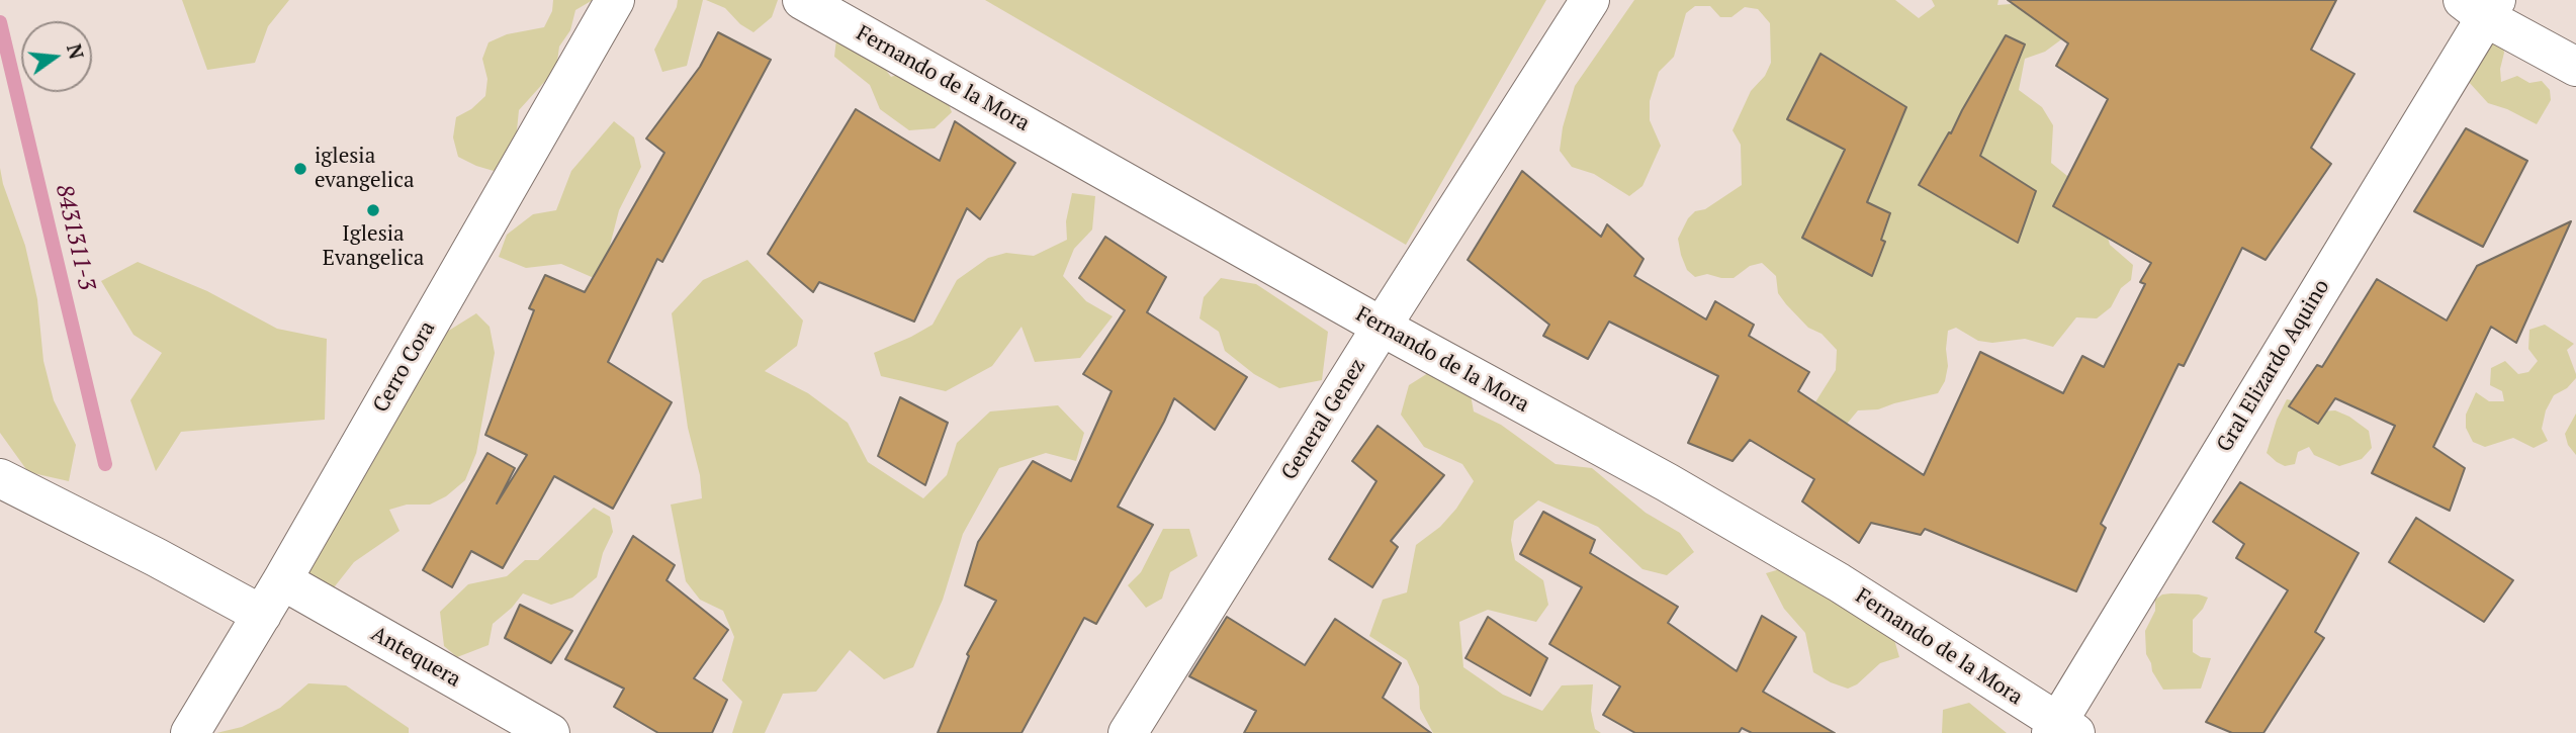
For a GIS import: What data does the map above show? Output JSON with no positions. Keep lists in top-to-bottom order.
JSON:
{
  "streets": {
    "street": [
      "Fernando de la Mora",
      "Gral Elizardo Aquino",
      "Cerro Cora",
      "General Genez",
      "Antequera"
    ]
  },
  "crossings": [
    ["Fernando de la Mora", "Gral Elizardo Aquino"],
    ["Fernando de la Mora", "General Genez"],
    ["Cerro Cora", "Antequera"]
  ],
  "water": ["8431311-3"],
  "places": ["iglesia evangelica", "Iglesia Evangelica"],
  "north": "right"
}
